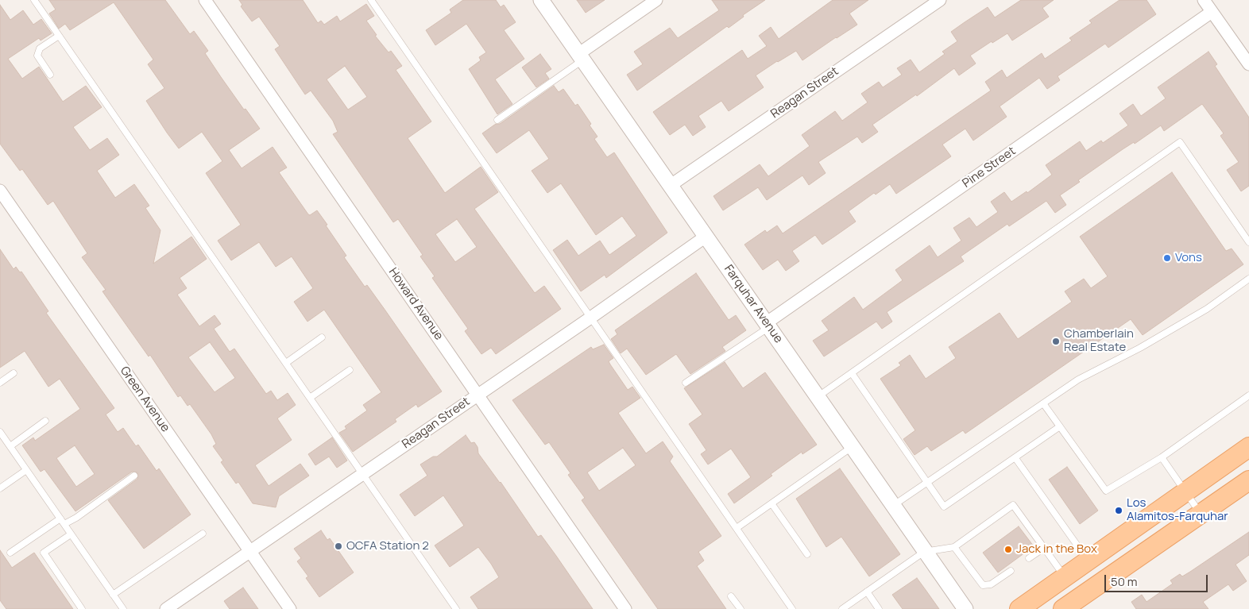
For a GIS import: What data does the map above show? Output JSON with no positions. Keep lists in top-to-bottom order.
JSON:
{
  "streets": {
    "street": [
      "Reagan Street",
      "Pine Street",
      "Howard Avenue",
      "Farquhar Avenue",
      "Green Avenue"
    ]
  },
  "crossings": [
    ["Reagan Street", "Howard Avenue"],
    ["Reagan Street", "Farquhar Avenue"],
    ["Reagan Street", "Green Avenue"],
    ["Pine Street", "Farquhar Avenue"]
  ],
  "places": [
    "Vons",
    "Chamberlain Real Estate",
    "Los Alamitos-Farquhar",
    "OCFA Station 2",
    "Jack in the Box"
  ],
  "scale_bar": "50 m"
}
